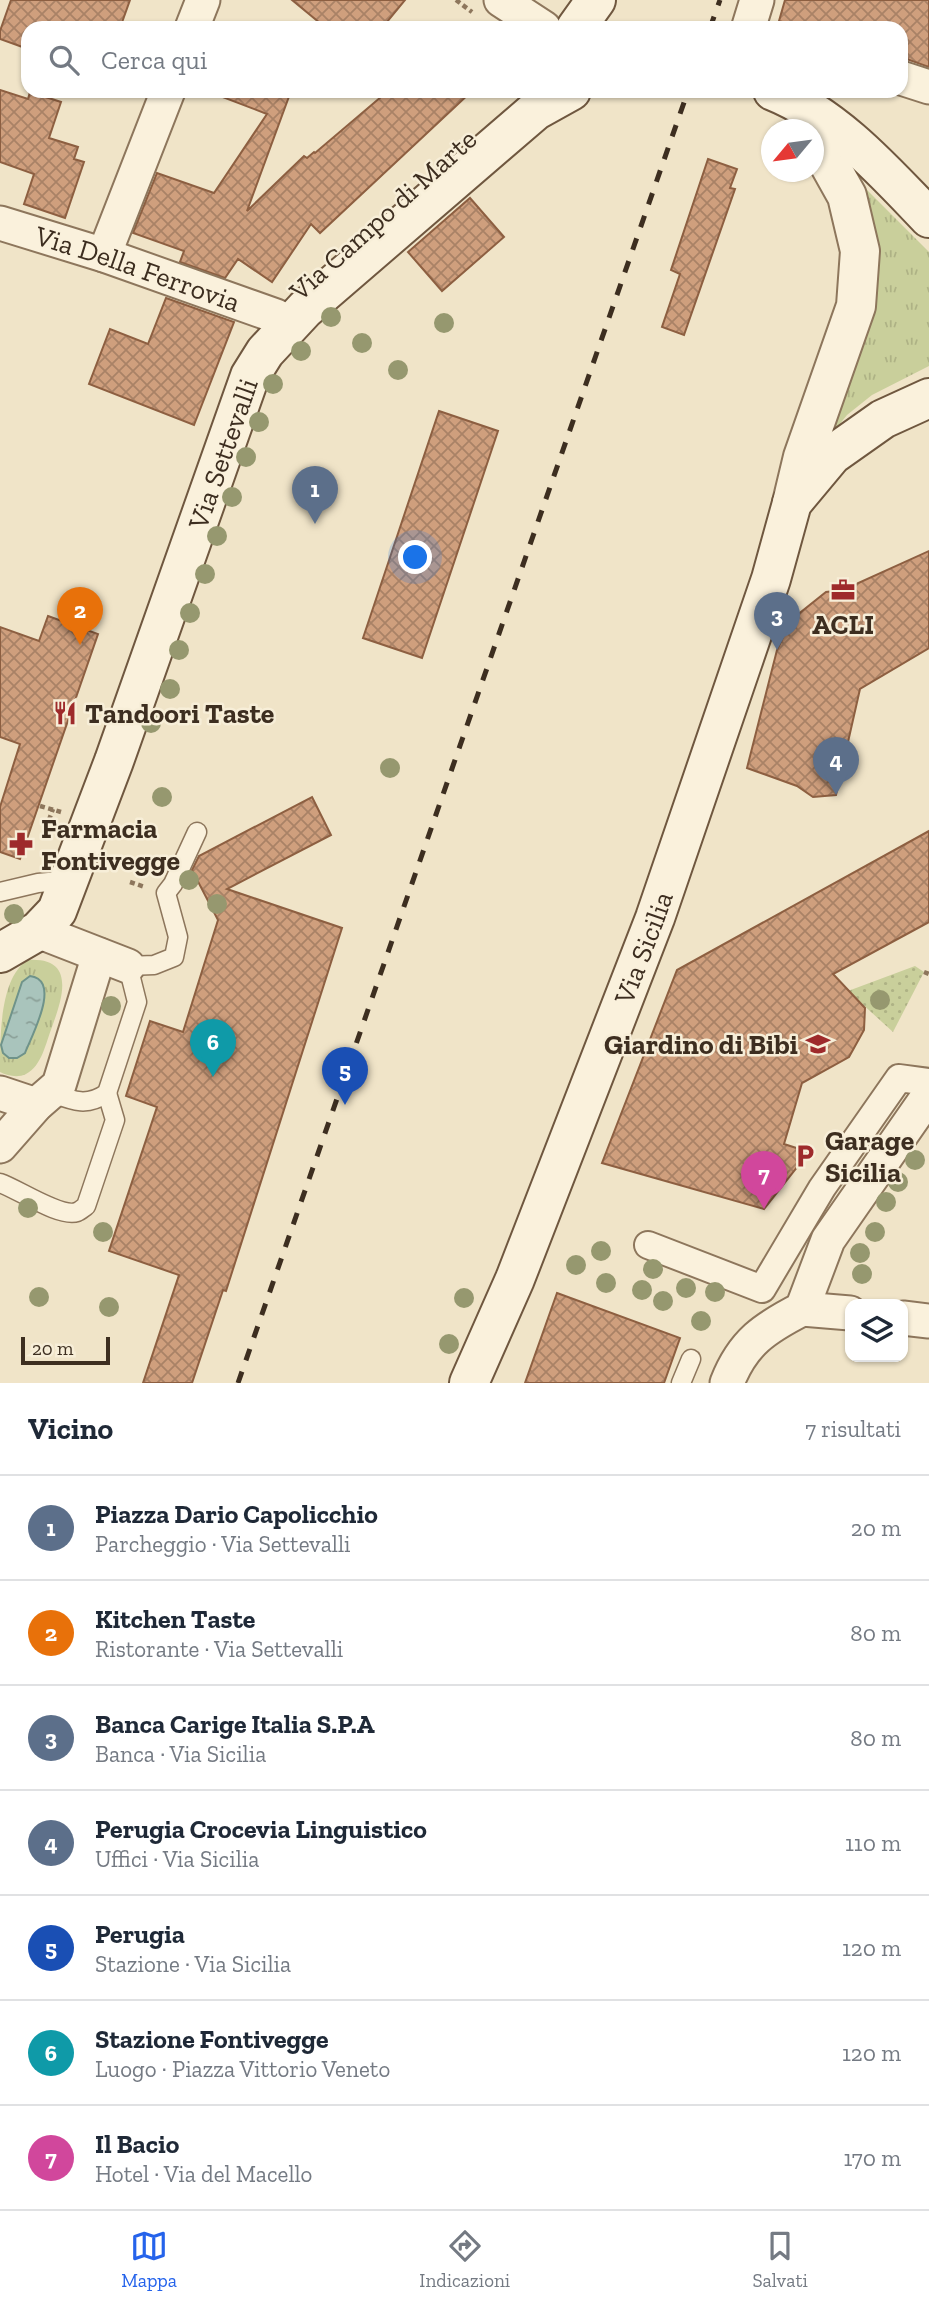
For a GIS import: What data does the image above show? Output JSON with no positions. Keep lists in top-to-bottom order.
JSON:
{
  "streets": {
    "main road": ["Via Campo di Marte", "Via Settevalli", "Via Sicilia"],
    "street": ["Via Della Ferrovia"]
  },
  "crossings": [
    ["Via Campo di Marte", "Via Della Ferrovia"],
    ["Via Campo di Marte", "Via Settevalli"]
  ],
  "places": {
    "office": ["ACLI"],
    "restaurant": ["Tandoori Taste"],
    "pharmacy": ["Farmacia Fontivegge"],
    "school or university": ["Giardino di Bibi"],
    "parking": ["Garage Sicilia"]
  },
  "scale_bar": "20 m",
  "north": "bottom left",
  "page": {
    "search": "Cerca qui",
    "pins": [
      "1",
      "2",
      "3",
      "4",
      "6",
      "5",
      "7"
    ],
    "scale": "20 m",
    "heading": ["Vicino", "7 risultati"],
    "list": [
      {
        "mark": "1",
        "name": "Piazza Dario Capolicchio",
        "note": "Parcheggio · Via Settevalli",
        "value": "20 m"
      },
      {
        "mark": "2",
        "name": "Kitchen Taste",
        "note": "Ristorante · Via Settevalli",
        "value": "80 m"
      },
      {
        "mark": "3",
        "name": "Banca Carige Italia S.P.A",
        "note": "Banca · Via Sicilia",
        "value": "80 m"
      },
      {
        "mark": "4",
        "name": "Perugia Crocevia Linguistico",
        "note": "Uffici · Via Sicilia",
        "value": "110 m"
      },
      {
        "mark": "5",
        "name": "Perugia",
        "note": "Stazione · Via Sicilia",
        "value": "120 m"
      },
      {
        "mark": "6",
        "name": "Stazione Fontivegge",
        "note": "Luogo · Piazza Vittorio Veneto",
        "value": "120 m"
      },
      {
        "mark": "7",
        "name": "Il Bacio",
        "note": "Hotel · Via del Macello",
        "value": "170 m"
      }
    ],
    "nav": ["Mappa", "Indicazioni", "Salvati"]
  }
}
